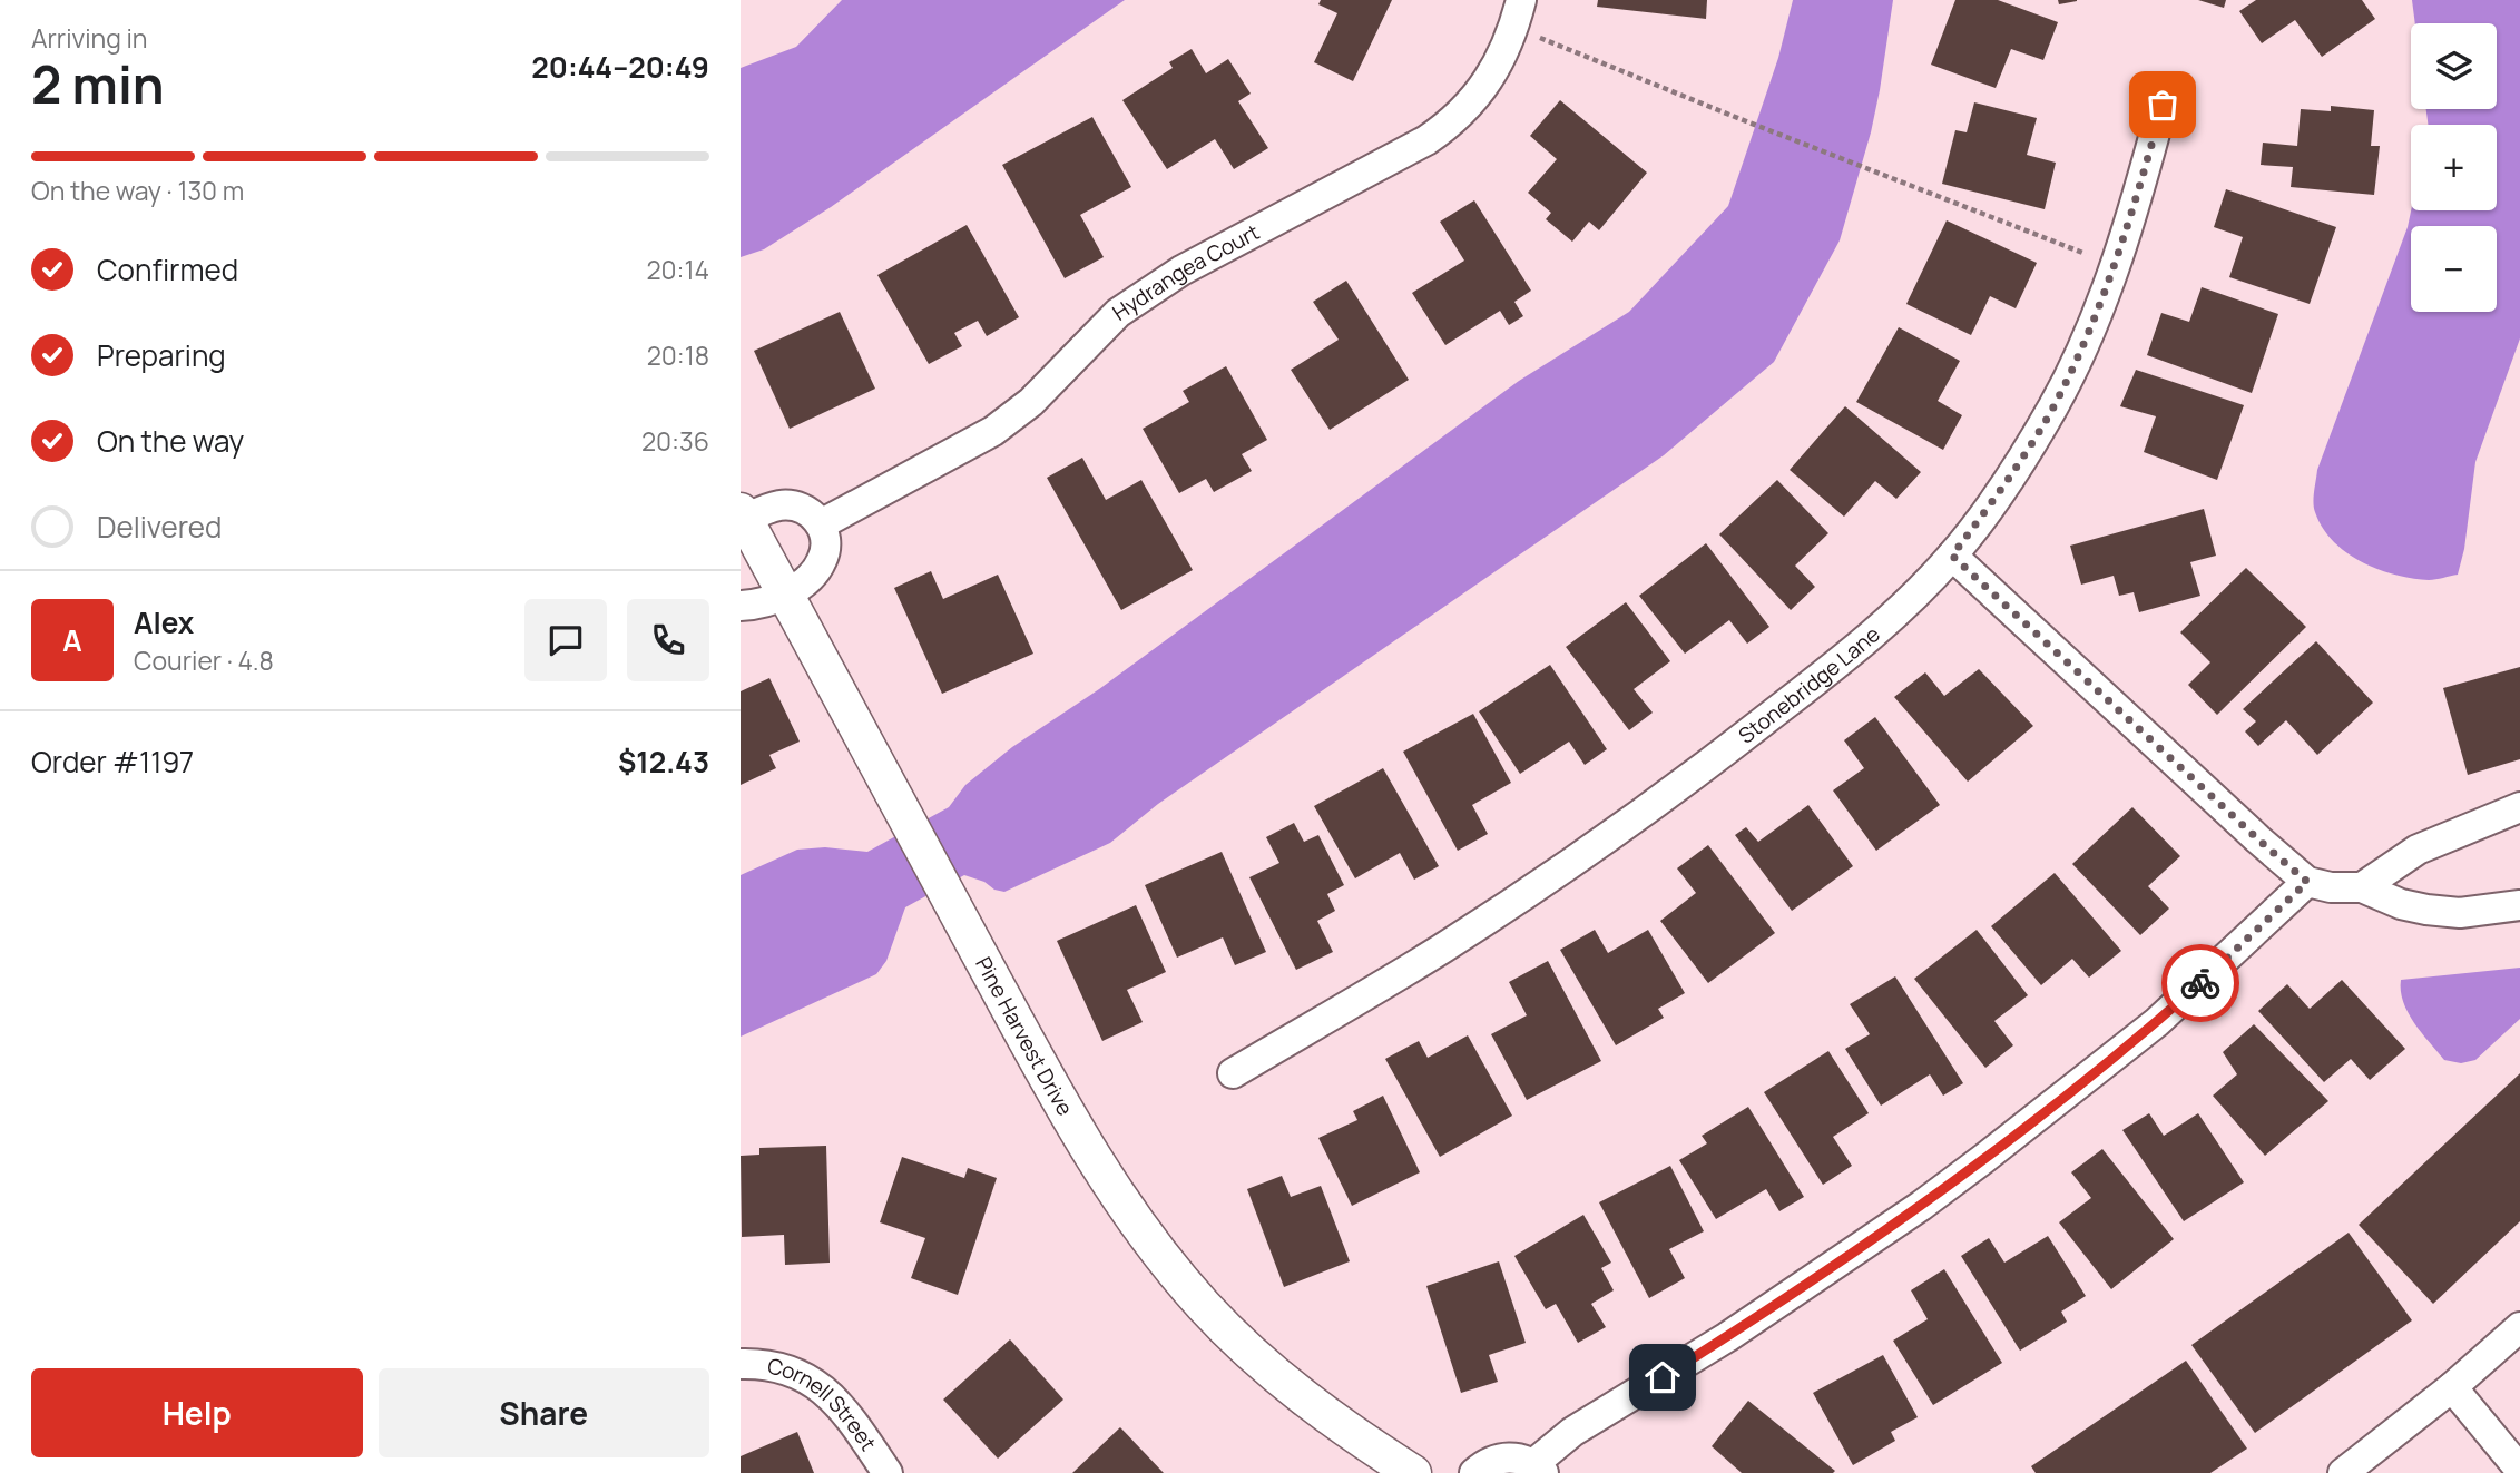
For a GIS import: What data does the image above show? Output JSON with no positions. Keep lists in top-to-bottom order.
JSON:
{
  "streets": {
    "street": [
      "Hydrangea Court",
      "Stonebridge Lane",
      "Pine Harvest Drive",
      "Cornell Street"
    ]
  },
  "page": {
    "heading": ["2 min", "Arriving in", "20:44–20:49"],
    "panel": [
      "Alex",
      "Courier · 4.8",
      "Order #1197",
      "$12.43"
    ],
    "map_buttons": ["+", "−"],
    "bar": "On the way · 130 m",
    "list": [
      ["Confirmed", "20:14"],
      ["Preparing", "20:18"],
      ["On the way", "20:36"],
      "Delivered"
    ],
    "round": "A",
    "buttons": ["Help", "Share"]
  }
}
